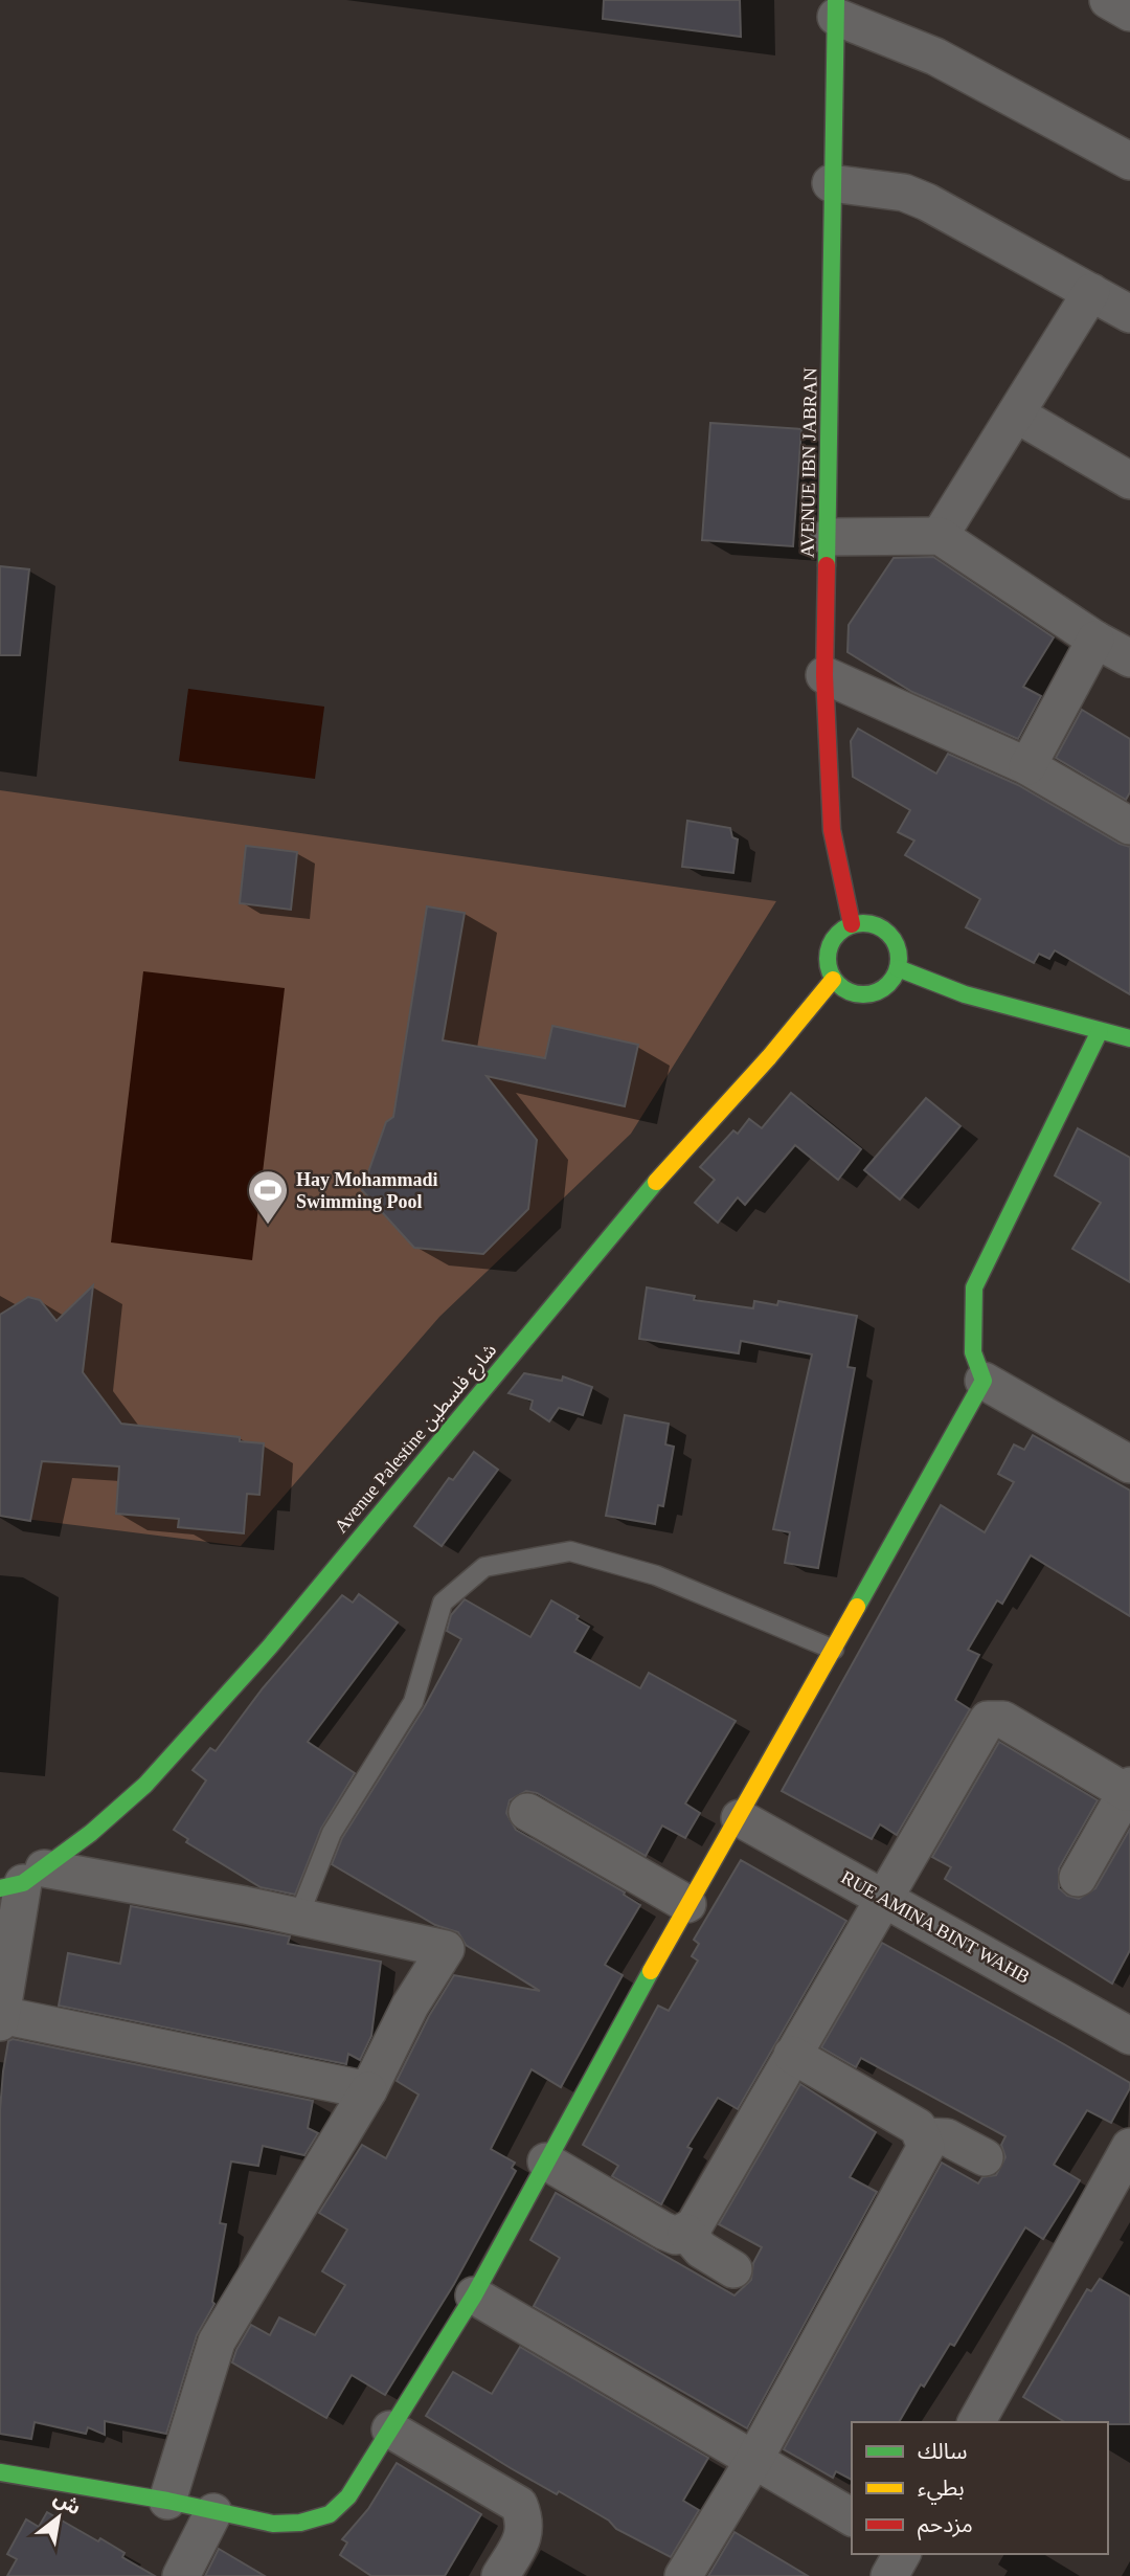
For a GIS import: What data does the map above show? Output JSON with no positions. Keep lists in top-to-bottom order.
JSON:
{
  "streets": {
    "street": ["AVENUE IBN JABRAN", "Avenue Palestine شارع فلسطين", "RUE AMINA BINT WAHB"]
  },
  "crossings": [
    ["AVENUE IBN JABRAN", "Avenue Palestine شارع فلسطين"]
  ],
  "places": {
    "sports": ["Hay Mohammadi Swimming Pool"]
  },
  "legend": ["سالك", "بطيء", "مزدحم"],
  "north": "top right"
}
